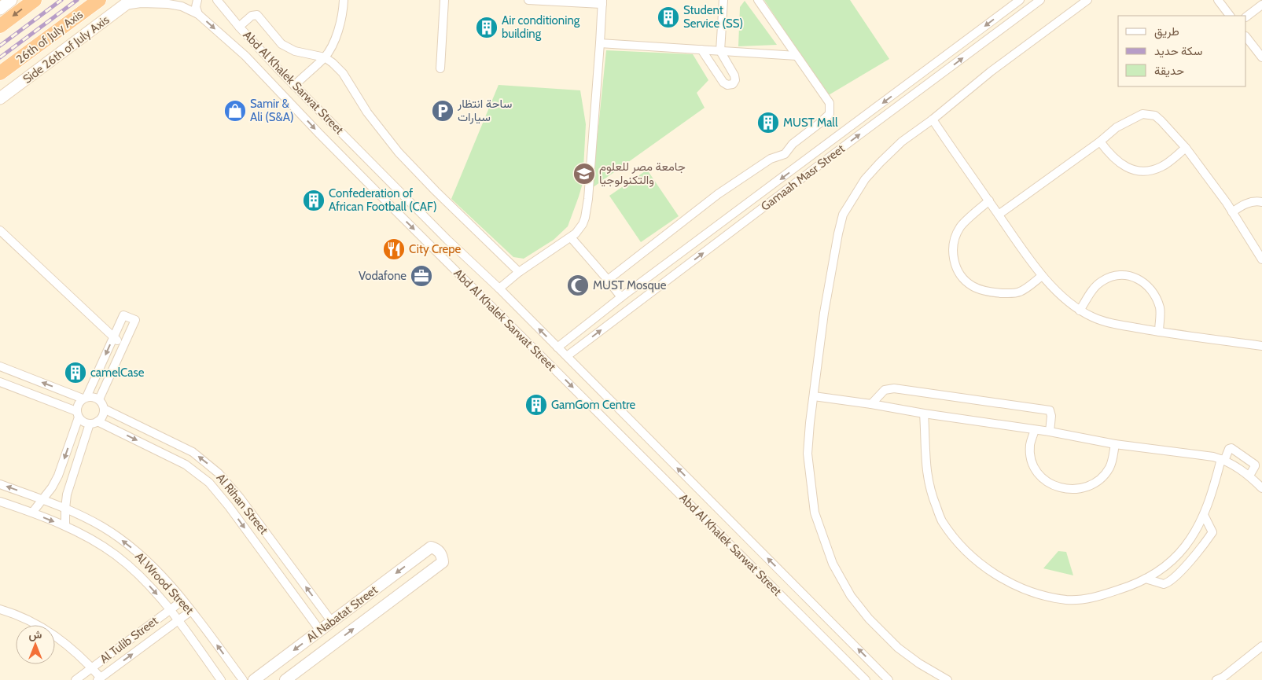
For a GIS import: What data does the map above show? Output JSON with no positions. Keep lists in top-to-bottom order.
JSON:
{
  "streets": {
    "highway": ["26th of July Axis"],
    "main road": ["Side 26th of July Axis"],
    "street": [
      "Abd Al Khalek Sarwat Street",
      "Gamaah Masr Street",
      "Al Rihan Street",
      "Al Wrood Street",
      "Al Nabatat Street",
      "Al Tulib Street"
    ]
  },
  "crossings": [
    ["Side 26th of July Axis", "Abd Al Khalek Sarwat Street"],
    ["Abd Al Khalek Sarwat Street", "Gamaah Masr Street"],
    ["Al Rihan Street", "Al Nabatat Street"],
    ["Al Wrood Street", "Al Tulib Street"]
  ],
  "places": {
    "building": [
      "Student Service (SS)",
      "Air conditioning building",
      "MUST Mall",
      "Confederation of African Football (CAF)",
      "camelCase",
      "GamGom Centre"
    ],
    "shop": ["Samir & Ali (S&A)"],
    "parking": ["ساحة انتظار سيارات"],
    "school or university": ["جامعة مصر للعلوم والتكنولوجيا"],
    "restaurant": ["City Crepe"],
    "office": ["Vodafone"],
    "mosque": ["MUST Mosque"]
  },
  "legend": ["طريق", "سكة حديد", "حديقة"],
  "north": "top"
}
